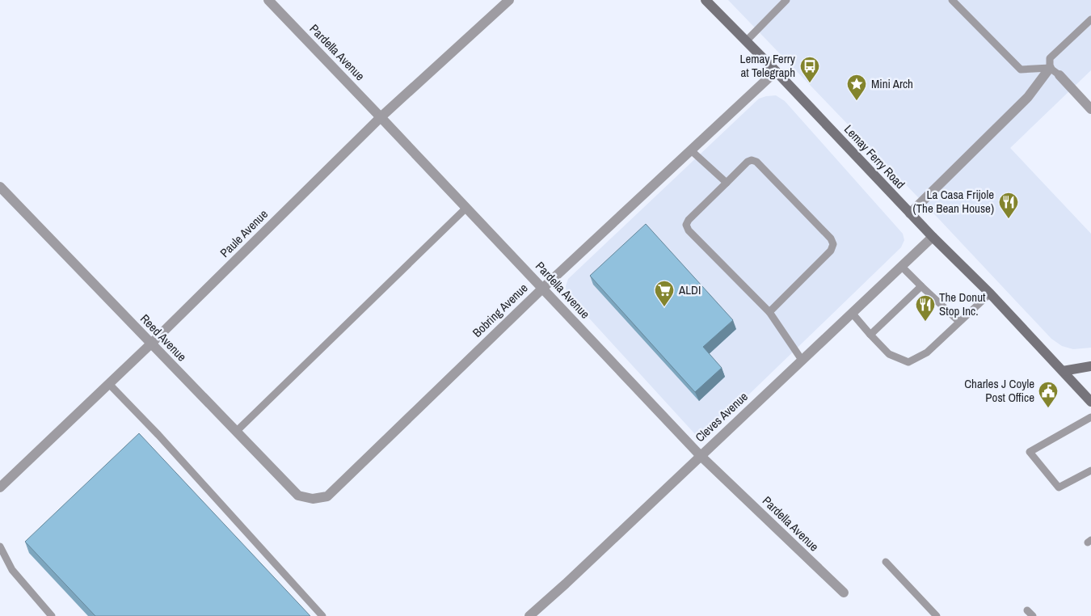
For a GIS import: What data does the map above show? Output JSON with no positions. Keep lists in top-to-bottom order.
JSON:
{
  "streets": {
    "main road": ["Lemay Ferry Road"],
    "street": [
      "Pardella Avenue",
      "Paule Avenue",
      "Bobring Avenue",
      "Reed Avenue",
      "Cleves Avenue"
    ]
  },
  "crossings": [
    ["Pardella Avenue", "Paule Avenue"],
    ["Pardella Avenue", "Bobring Avenue"],
    ["Pardella Avenue", "Cleves Avenue"],
    ["Lemay Ferry Road", "Bobring Avenue"],
    ["Lemay Ferry Road", "Cleves Avenue"],
    ["Paule Avenue", "Reed Avenue"],
    ["Bobring Avenue", "Reed Avenue"]
  ],
  "places": {
    "bus stop": ["Lemay Ferry at Telegraph"],
    "place": ["Mini Arch"],
    "restaurant": ["La Casa Frijole (The Bean House)", "The Donut Stop Inc."],
    "supermarket": ["ALDI"],
    "public building": ["Charles J Coyle Post Office"]
  }
}
